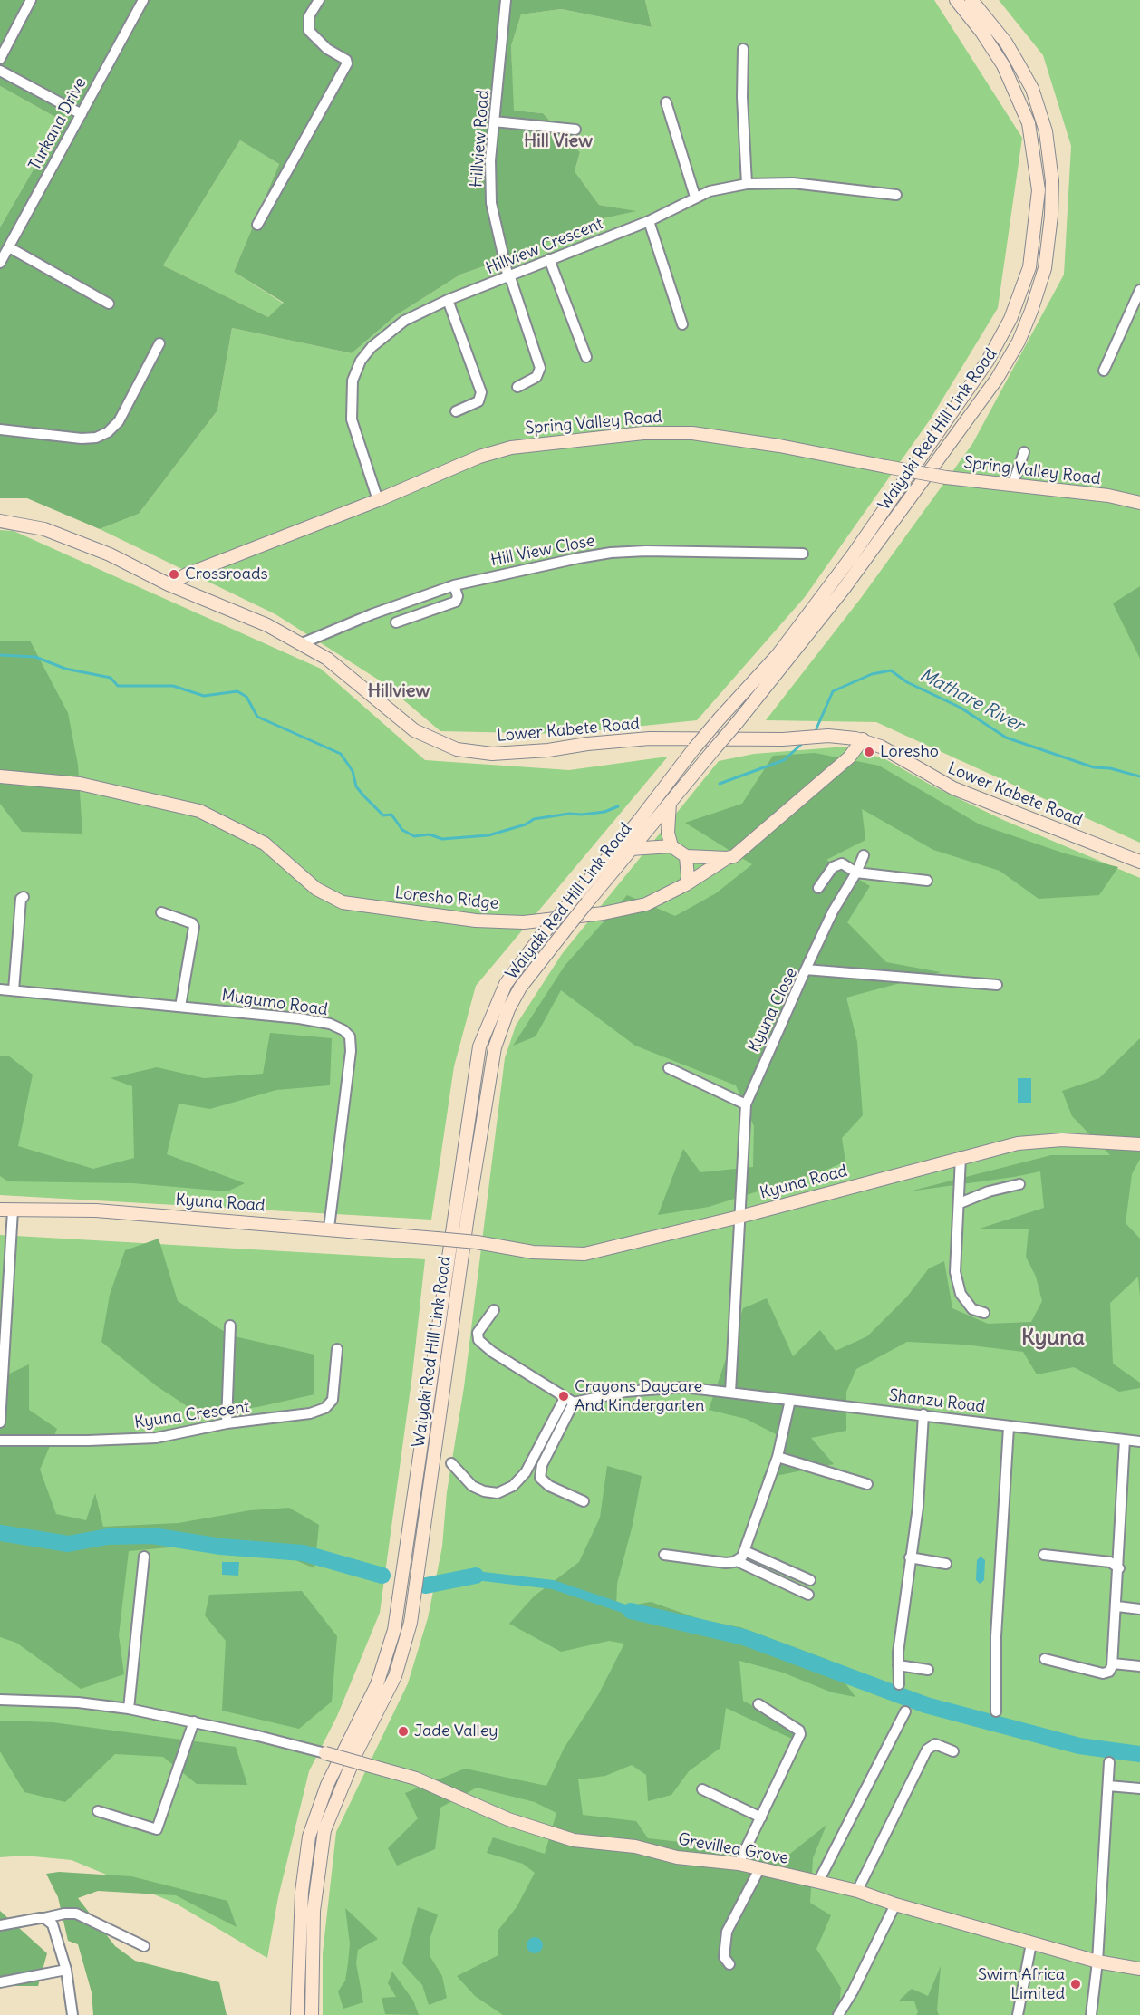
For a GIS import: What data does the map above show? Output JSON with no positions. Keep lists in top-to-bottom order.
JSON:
{
  "streets": {
    "main road": [
      "Spring Valley Road",
      "Waiyaki Red Hill Link Road",
      "Lower Kabete Road",
      "Loresho Ridge",
      "Kyuna Road",
      "Grevillea Grove"
    ],
    "street": [
      "Turkana Drive",
      "Hillview Road",
      "Hillview Crescent",
      "Hill View Close",
      "Mugumo Road",
      "Kyuna Close",
      "Shanzu Road",
      "Kyuna Crescent"
    ]
  },
  "crossings": [
    ["Hillview Road", "Hillview Crescent"],
    ["Hillview Crescent", "Spring Valley Road"],
    ["Spring Valley Road", "Lower Kabete Road"],
    ["Hill View Close", "Lower Kabete Road"],
    ["Lower Kabete Road", "Loresho Ridge"],
    ["Mugumo Road", "Kyuna Road"],
    ["Kyuna Close", "Kyuna Road"]
  ],
  "districts": ["Hill View", "Hillview", "Kyuna"],
  "water": ["Mathare River"],
  "places": [
    "Crossroads",
    "Loresho",
    "Crayons Daycare And Kindergarten",
    "Jade Valley",
    "Swim Africa Limited"
  ]
}
